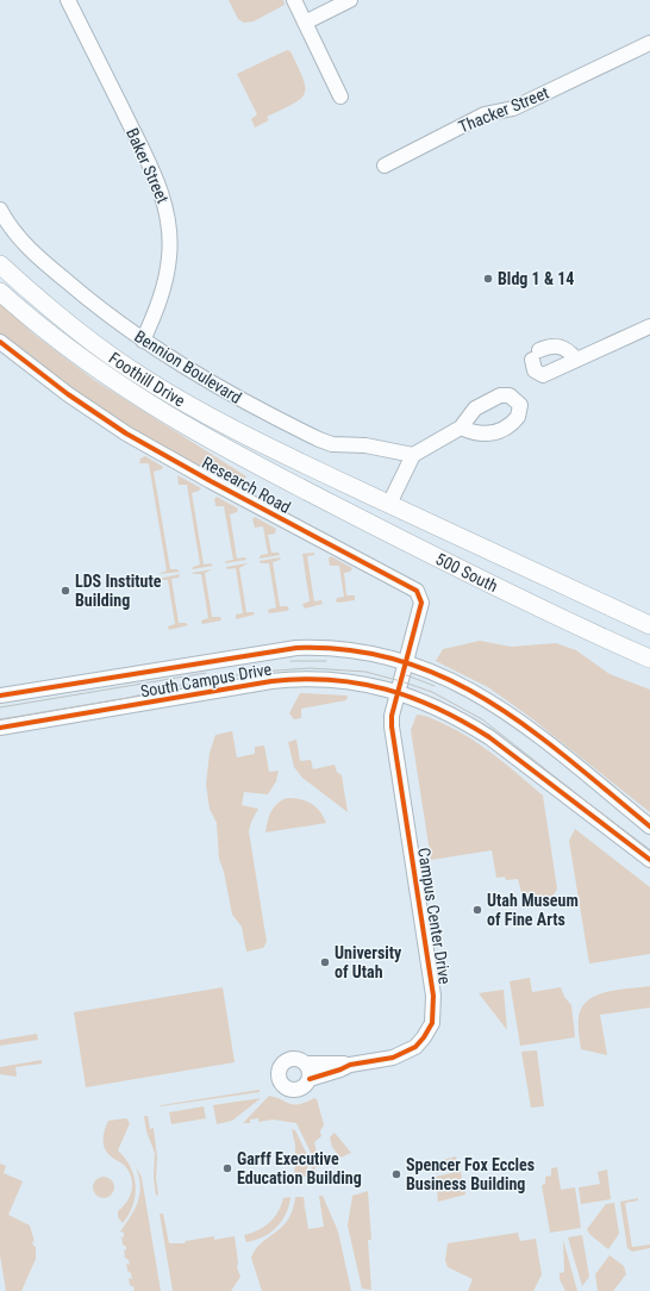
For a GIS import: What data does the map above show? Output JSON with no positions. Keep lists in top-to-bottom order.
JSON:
{
  "streets": {
    "main road": ["Foothill Drive", "500 South"],
    "street": [
      "Thacker Street",
      "Baker Street",
      "Bennion Boulevard",
      "Research Road",
      "South Campus Drive",
      "Campus Center Drive"
    ]
  },
  "crossings": [
    ["Baker Street", "Bennion Boulevard"],
    ["Foothill Drive", "500 South"],
    ["Research Road", "South Campus Drive"],
    ["Research Road", "Campus Center Drive"],
    ["South Campus Drive", "Campus Center Drive"]
  ],
  "places": [
    "Bldg 1 & 14",
    "LDS Institute Building",
    "Utah Museum of Fine Arts",
    "University of Utah",
    "Garff Executive Education Building",
    "Spencer Fox Eccles Business Building"
  ]
}
